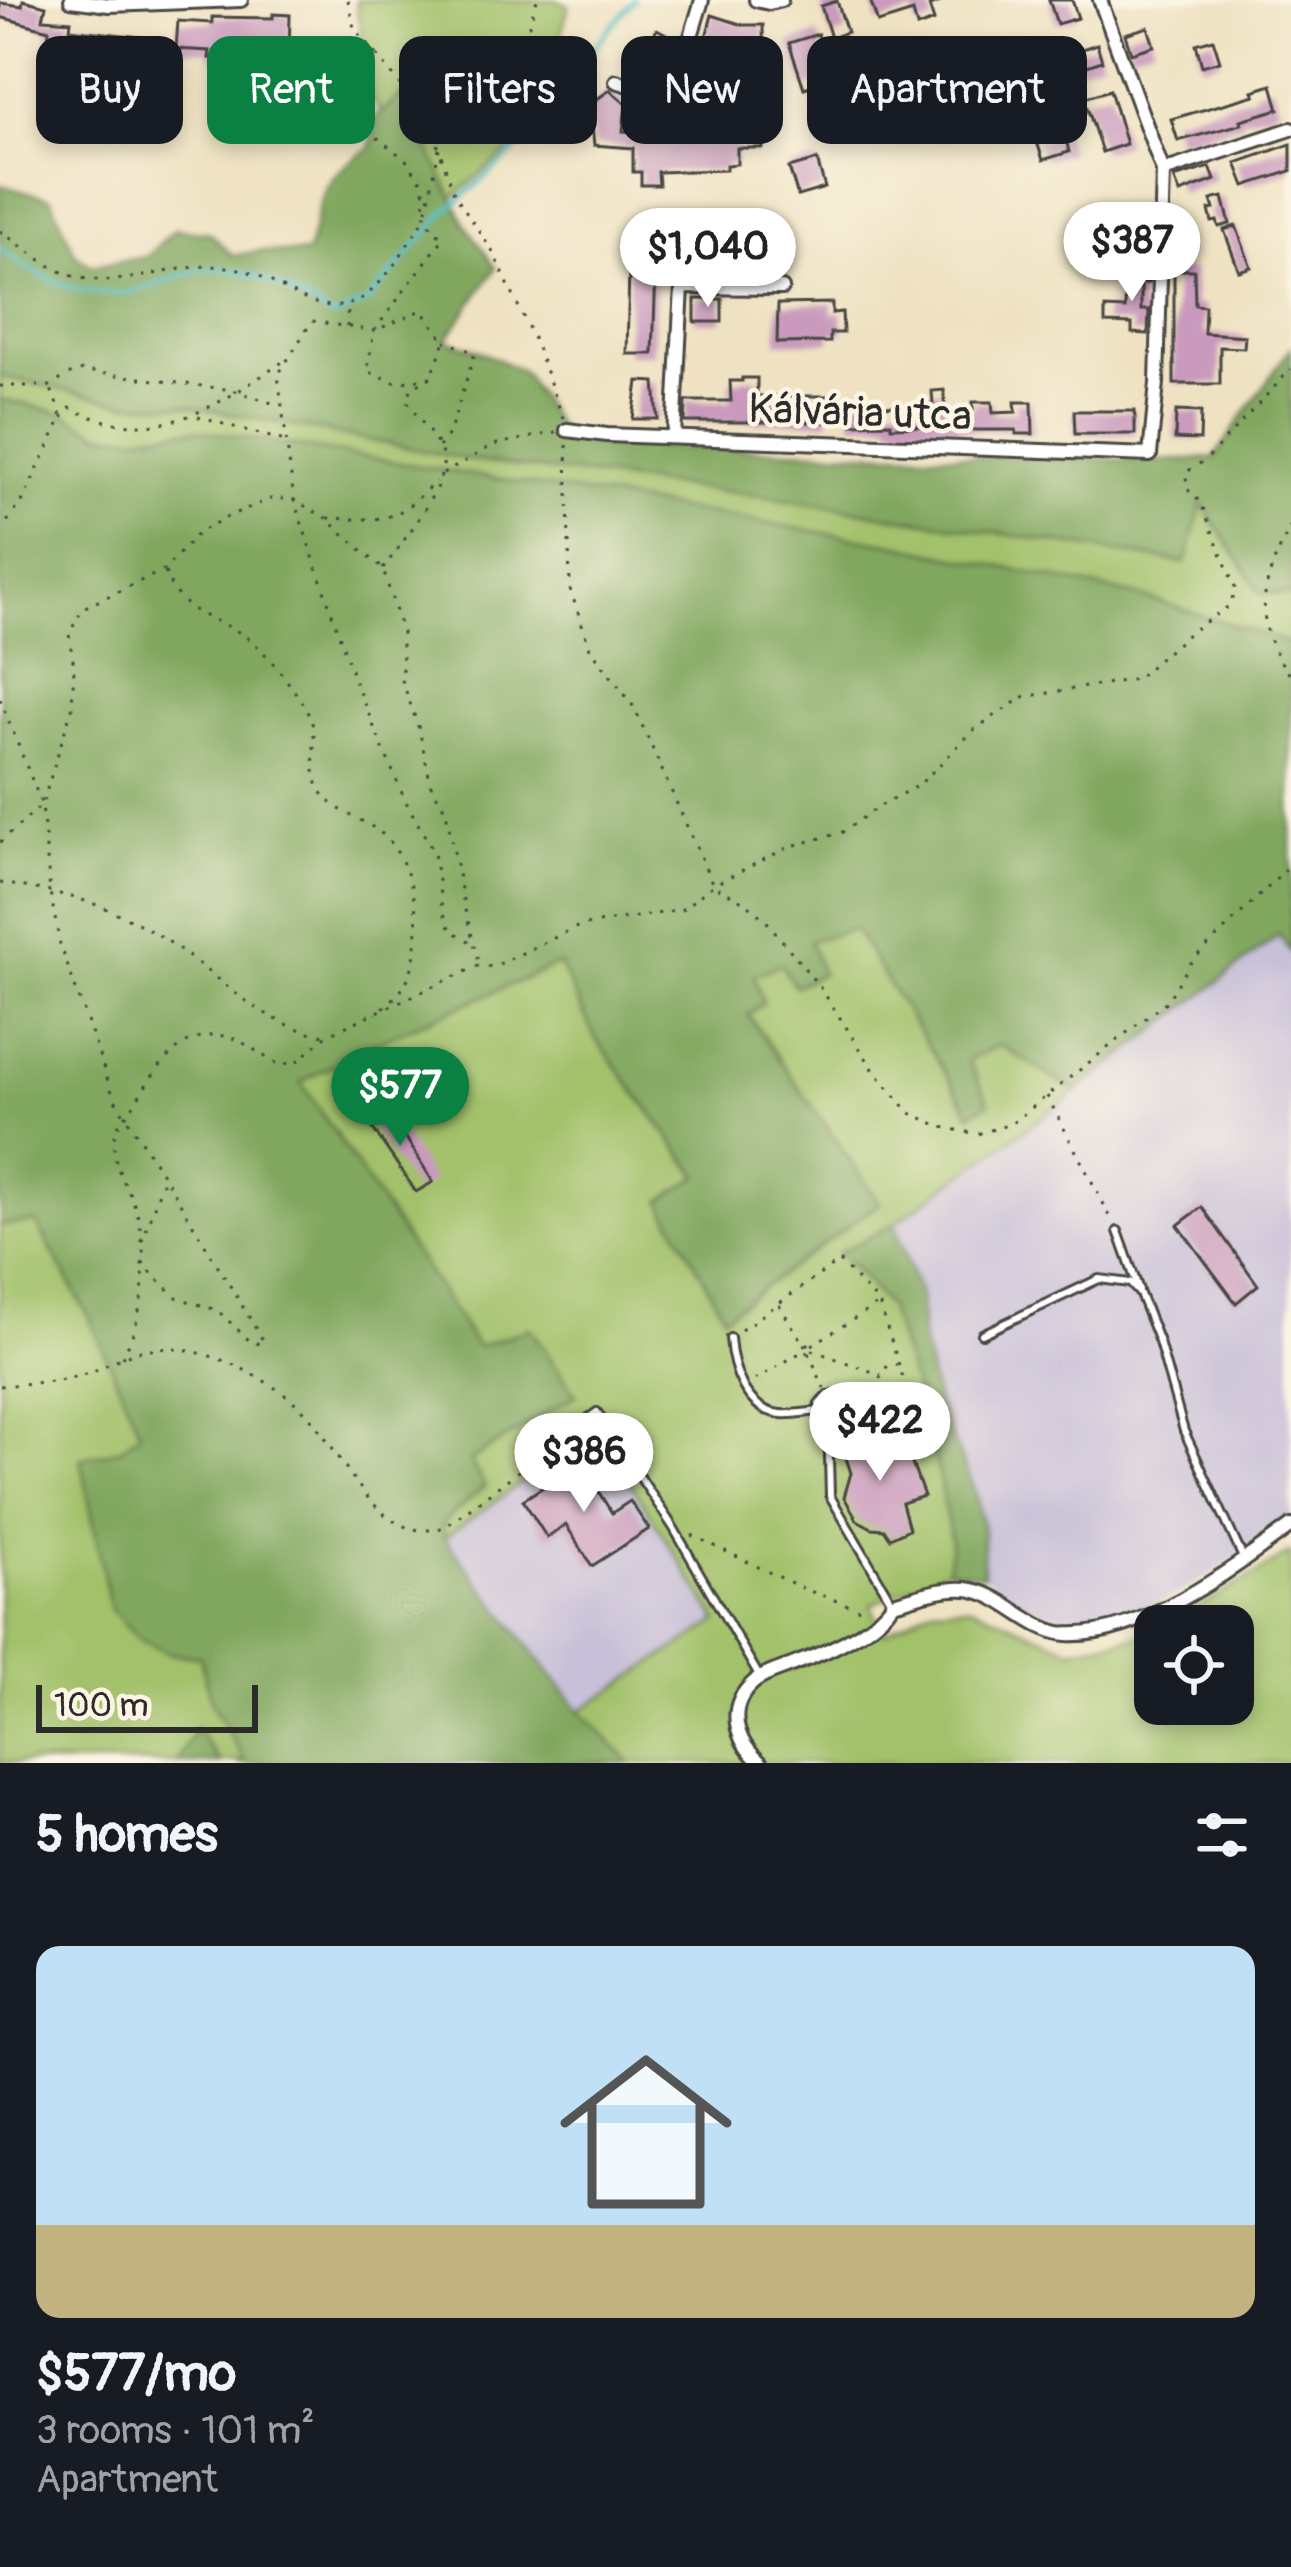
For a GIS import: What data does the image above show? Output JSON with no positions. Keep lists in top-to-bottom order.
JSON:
{
  "streets": {
    "street": ["Kálvária utca"]
  },
  "scale_bar": "100 m",
  "page": {
    "chip": [
      "Buy",
      "Rent",
      "Filters",
      "New",
      "Apartment"
    ],
    "price": [
      "$387",
      "$1,040",
      "$577",
      "$422",
      "$386"
    ],
    "scale": "100 m",
    "heading": "5 homes",
    "list": [
      {
        "name": "$577/mo",
        "note": "3 rooms · 101 m² · Apartment"
      }
    ]
  }
}
